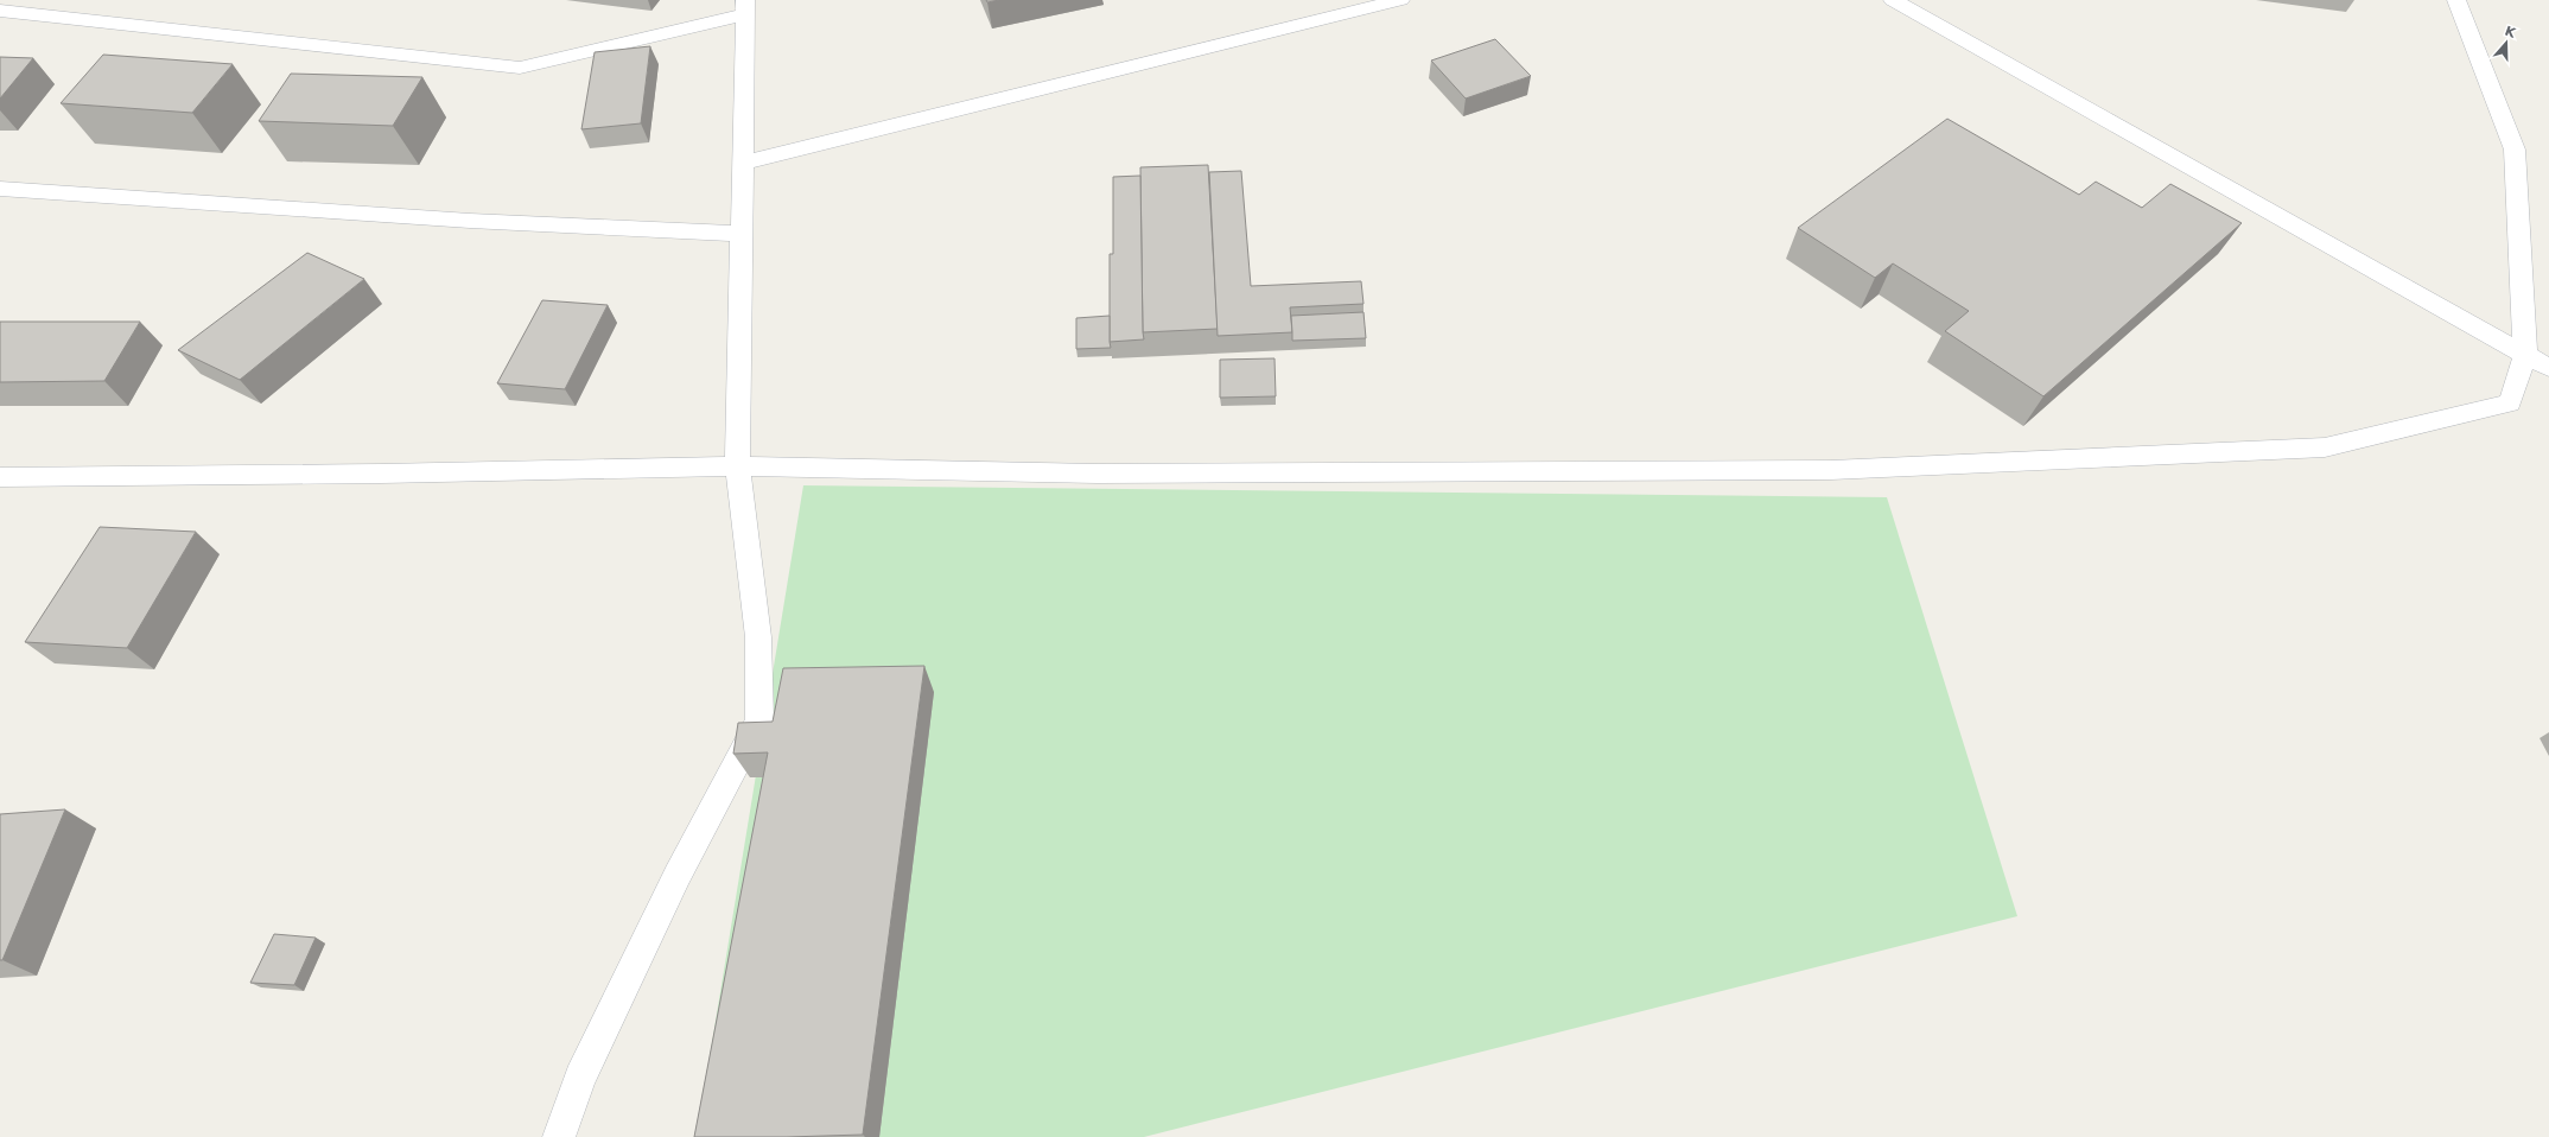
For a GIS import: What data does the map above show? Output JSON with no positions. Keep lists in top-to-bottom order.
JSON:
{
  "north": "top"
}
